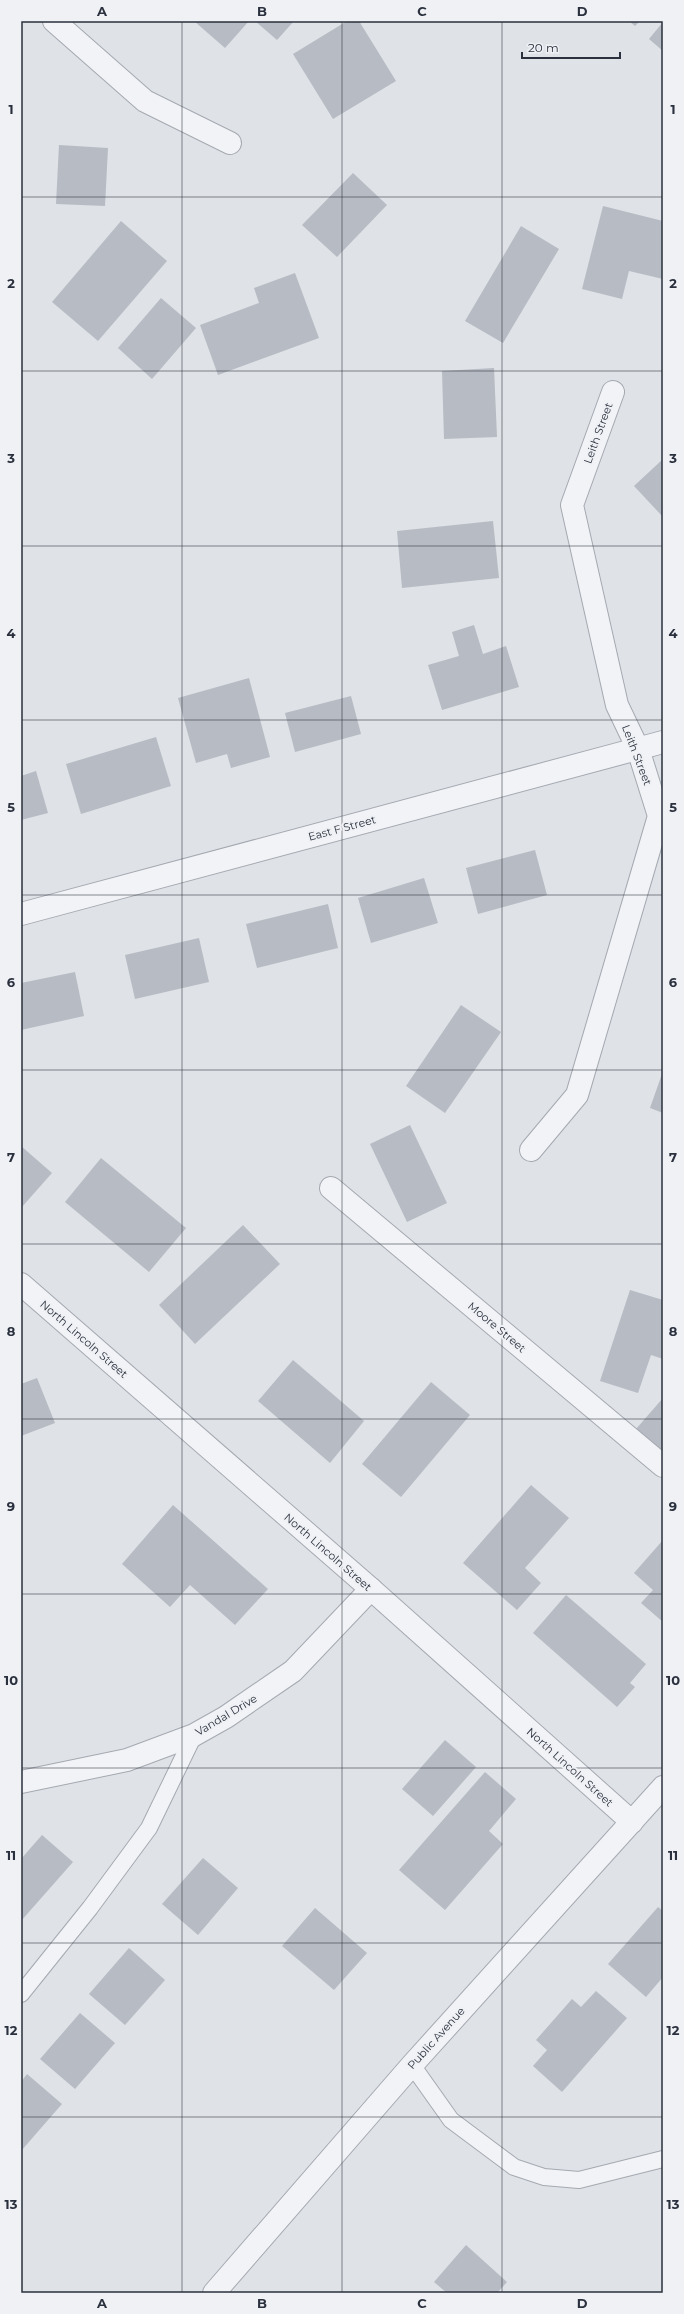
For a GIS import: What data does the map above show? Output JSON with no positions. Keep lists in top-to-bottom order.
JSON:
{
  "streets": {
    "street": [
      "Leith Street",
      "East F Street",
      "Moore Street",
      "North Lincoln Street",
      "Vandal Drive",
      "Public Avenue"
    ]
  },
  "crossings": [
    ["Leith Street", "East F Street"],
    ["North Lincoln Street", "Vandal Drive"],
    ["North Lincoln Street", "Public Avenue"]
  ],
  "scale_bar": "20 m",
  "grid": {
    "columns": [
      "A",
      "B",
      "C",
      "D"
    ],
    "rows": [
      "1",
      "2",
      "3",
      "4",
      "5",
      "6",
      "7",
      "8",
      "9",
      "10",
      "11",
      "12",
      "13"
    ]
  }
}
